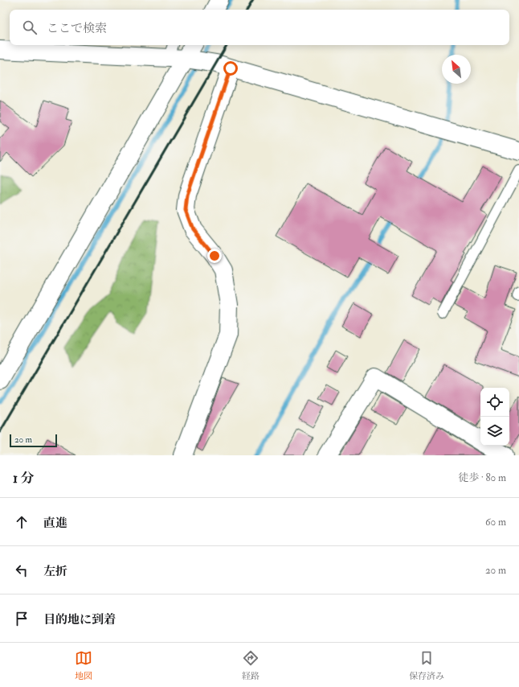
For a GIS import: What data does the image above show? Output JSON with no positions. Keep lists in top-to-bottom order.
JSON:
{
  "scale_bar": "20 m",
  "north": "top left",
  "page": {
    "search": "ここで検索",
    "scale": "20 m",
    "heading": ["1 分", "徒歩 · 80 m"],
    "list": [
      ["直進", "60 m"],
      ["左折", "20 m"],
      "目的地に到着"
    ],
    "nav": ["地図", "経路", "保存済み"]
  }
}
